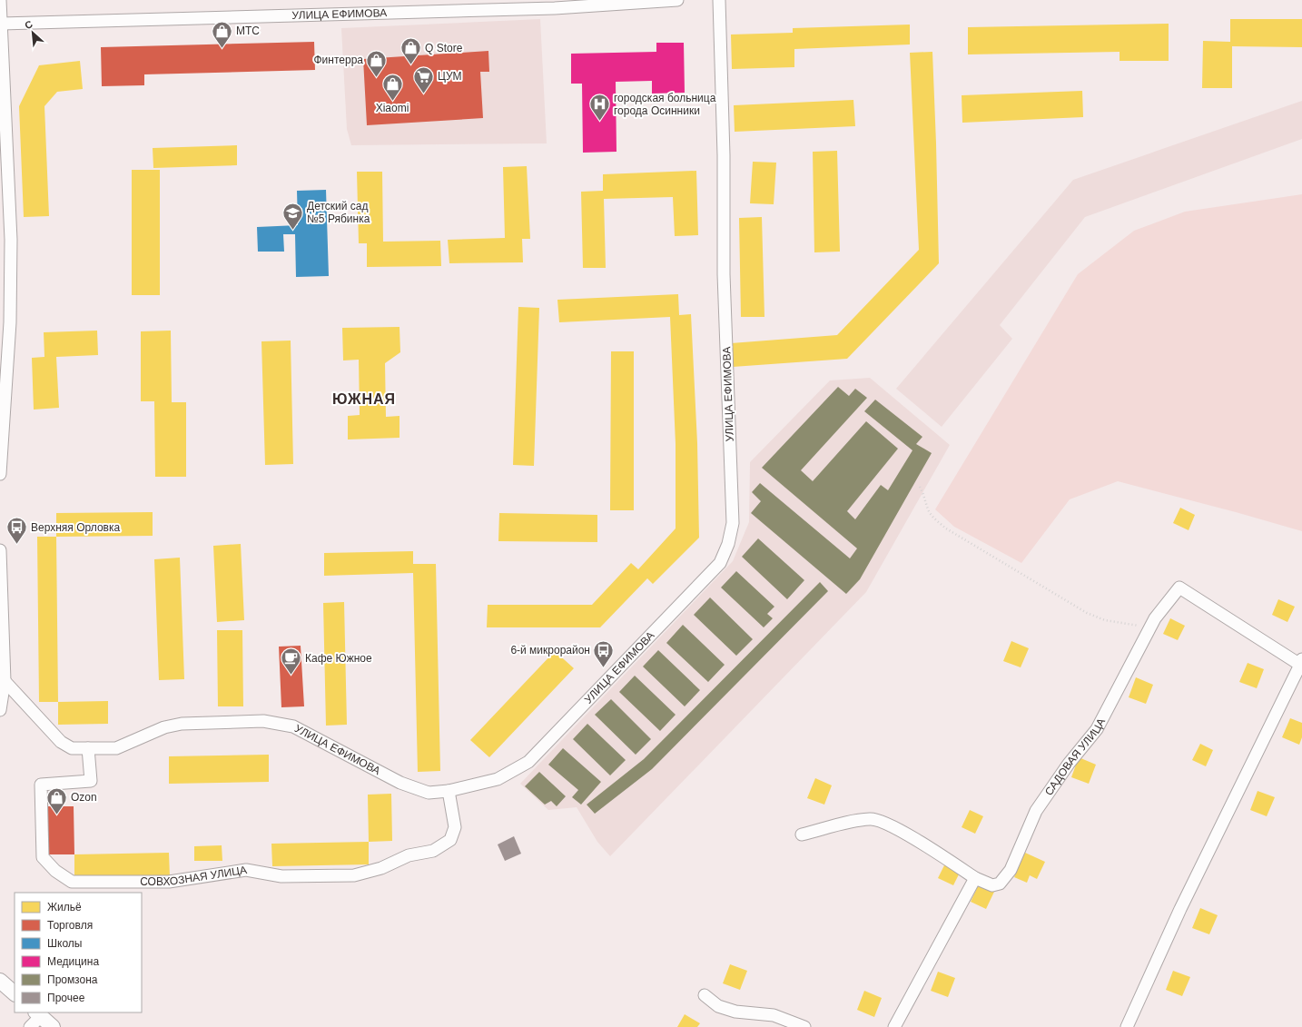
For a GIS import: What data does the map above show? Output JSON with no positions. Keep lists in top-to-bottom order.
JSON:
{
  "streets": {
    "street": ["УЛИЦА ЕФИМОВА", "САДОВАЯ УЛИЦА", "СОВХОЗНАЯ УЛИЦА"]
  },
  "crossings": [
    ["УЛИЦА ЕФИМОВА", "СОВХОЗНАЯ УЛИЦА"]
  ],
  "districts": ["ЮЖНАЯ"],
  "places": {
    "shop": [
      "МТС",
      "Q Store",
      "Финтерра",
      "Xiaomi",
      "Ozon"
    ],
    "supermarket": ["ЦУМ"],
    "hospital": ["городская больница города Осинники"],
    "school or university": ["Детский сад №5 Рябинка"],
    "bus stop": ["Верхняя Орловка", "6-й микрорайон"],
    "cafe": ["Кафе Южное"]
  },
  "legend": [
    "Жильё",
    "Торговля",
    "Школы",
    "Медицина",
    "Промзона",
    "Прочее"
  ],
  "north": "top left"
}
